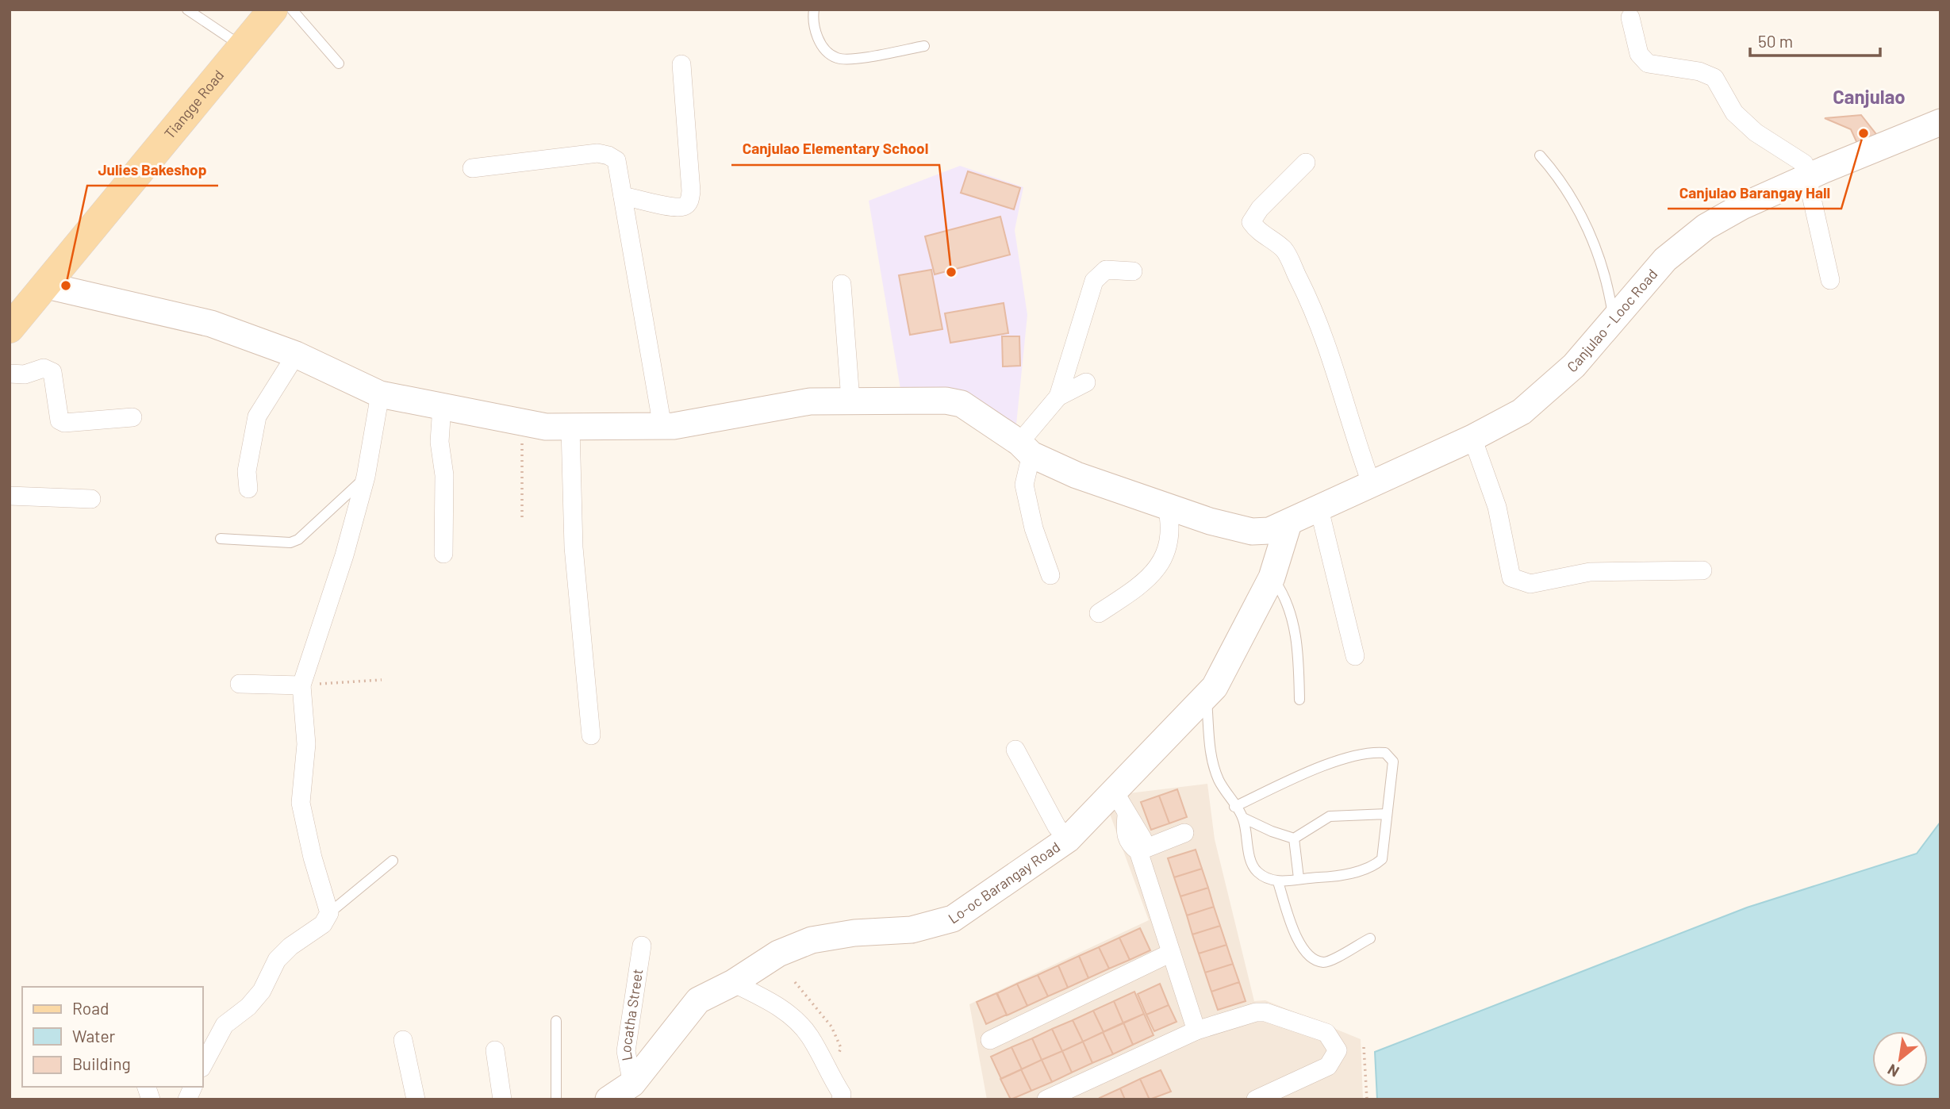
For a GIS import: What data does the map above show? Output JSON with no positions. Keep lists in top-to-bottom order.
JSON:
{
  "streets": {
    "main road": ["Tiangge Road"],
    "street": ["Canjulao - Looc Road", "Lo-oc Barangay Road", "Locatha Street"]
  },
  "crossings": [
    ["Tiangge Road", "Canjulao - Looc Road"],
    ["Canjulao - Looc Road", "Lo-oc Barangay Road"],
    ["Lo-oc Barangay Road", "Locatha Street"]
  ],
  "districts": ["Canjulao"],
  "places": ["Canjulao Barangay Hall", "Canjulao Elementary School", "Julies Bakeshop"],
  "legend": ["Road", "Water", "Building"],
  "scale_bar": "50 m",
  "north": "bottom left"
}
